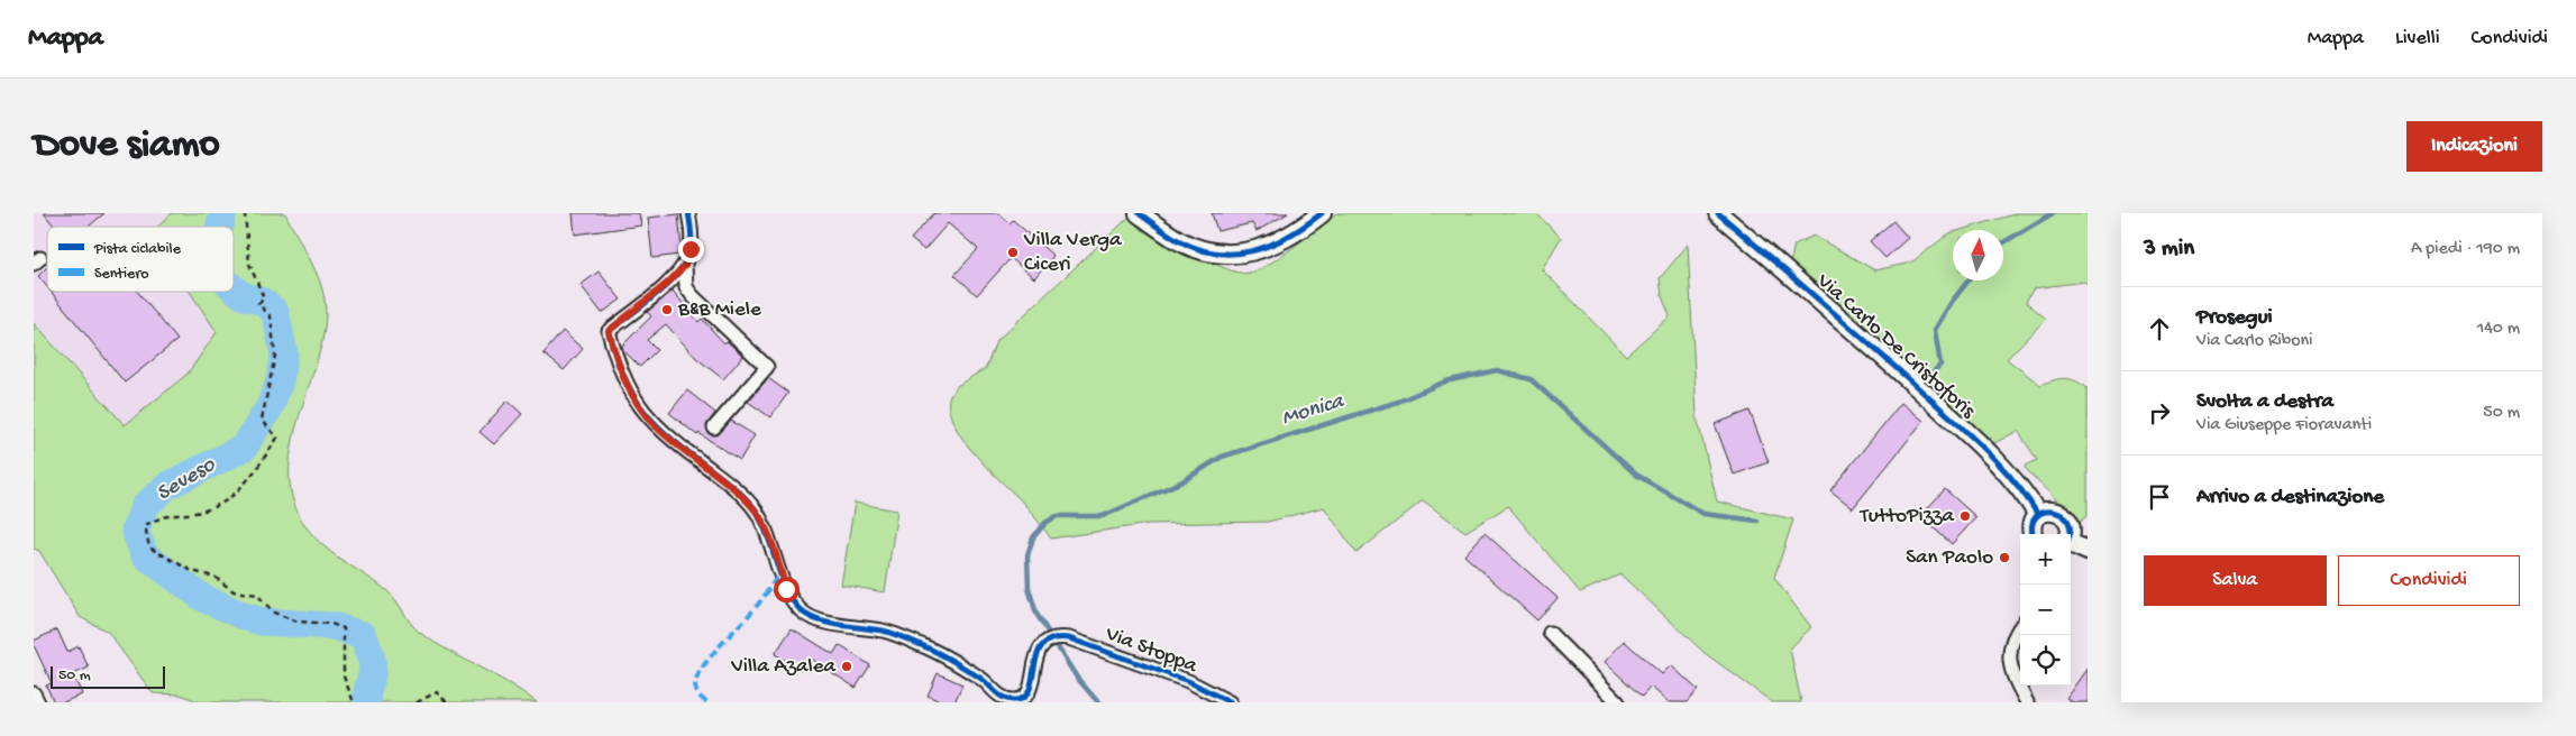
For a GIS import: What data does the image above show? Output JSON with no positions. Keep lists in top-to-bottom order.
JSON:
{
  "streets": {
    "main road": ["Via Carlo De Cristoforis"],
    "street": ["Via Stoppa"]
  },
  "water": ["Monica", "Seveso"],
  "places": [
    "Villa Verga Ciceri",
    "B&B Miele",
    "TuttoPizza",
    "San Paolo",
    "Villa Azalea"
  ],
  "legend": ["Pista ciclabile", "Sentiero"],
  "scale_bar": "50 m",
  "north": "top",
  "page": {
    "header": "Mappa",
    "nav": ["Mappa", "Livelli", "Condividi"],
    "buttons": [
      "Indicazioni",
      ["Salva", "Condividi"]
    ],
    "title": "Dove siamo",
    "heading": ["3 min", "A piedi · 190 m"],
    "list": [
      ["Prosegui", "Via Carlo Riboni", "140 m"],
      ["Svolta a destra", "Via Giuseppe Fioravanti", "50 m"],
      "Arrivo a destinazione"
    ],
    "map_buttons": ["+", "−"],
    "scale": "50 m"
  }
}
